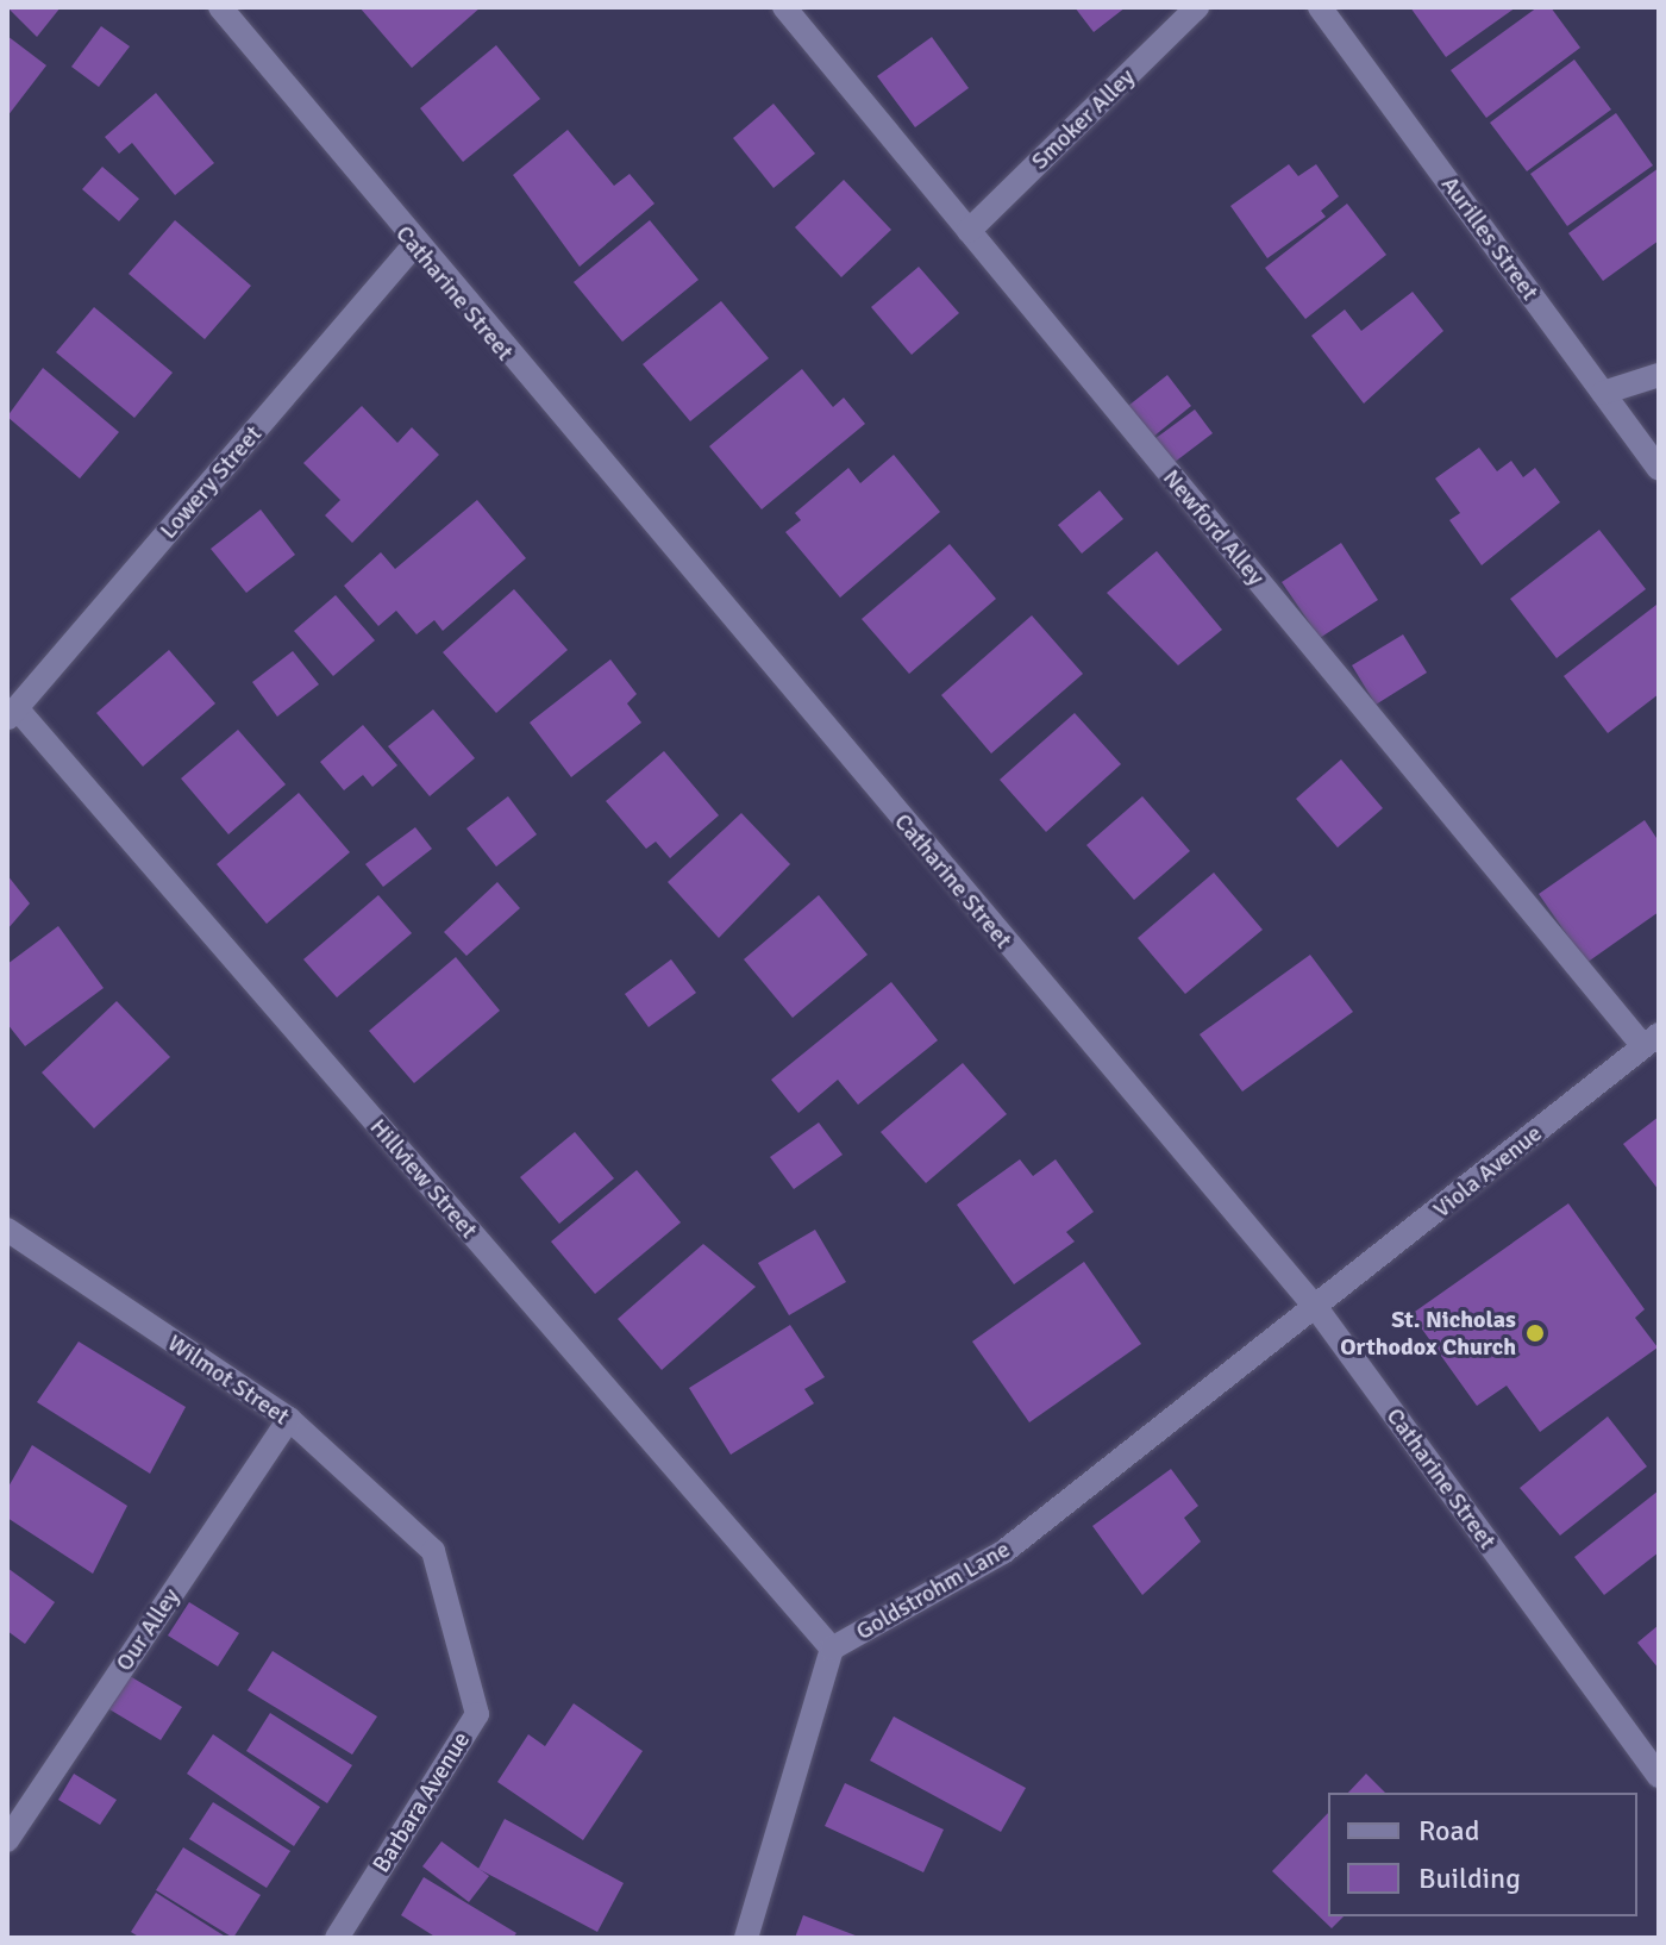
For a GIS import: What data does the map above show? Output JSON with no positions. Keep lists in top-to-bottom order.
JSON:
{
  "streets": {
    "street": [
      "Smoker Alley",
      "Aurilles Street",
      "Catharine Street",
      "Lowery Street",
      "Newford Alley",
      "Viola Avenue",
      "Hillview Street",
      "Wilmot Street",
      "Goldstrohm Lane",
      "Our Alley",
      "Barbara Avenue"
    ]
  },
  "crossings": [
    ["Smoker Alley", "Newford Alley"],
    ["Catharine Street", "Lowery Street"],
    ["Catharine Street", "Viola Avenue"],
    ["Catharine Street", "Goldstrohm Lane"],
    ["Lowery Street", "Hillview Street"],
    ["Newford Alley", "Viola Avenue"],
    ["Viola Avenue", "Goldstrohm Lane"],
    ["Hillview Street", "Goldstrohm Lane"],
    ["Wilmot Street", "Our Alley"],
    ["Wilmot Street", "Barbara Avenue"]
  ],
  "places": ["St. Nicholas Orthodox Church"],
  "legend": ["Road", "Building"]
}
